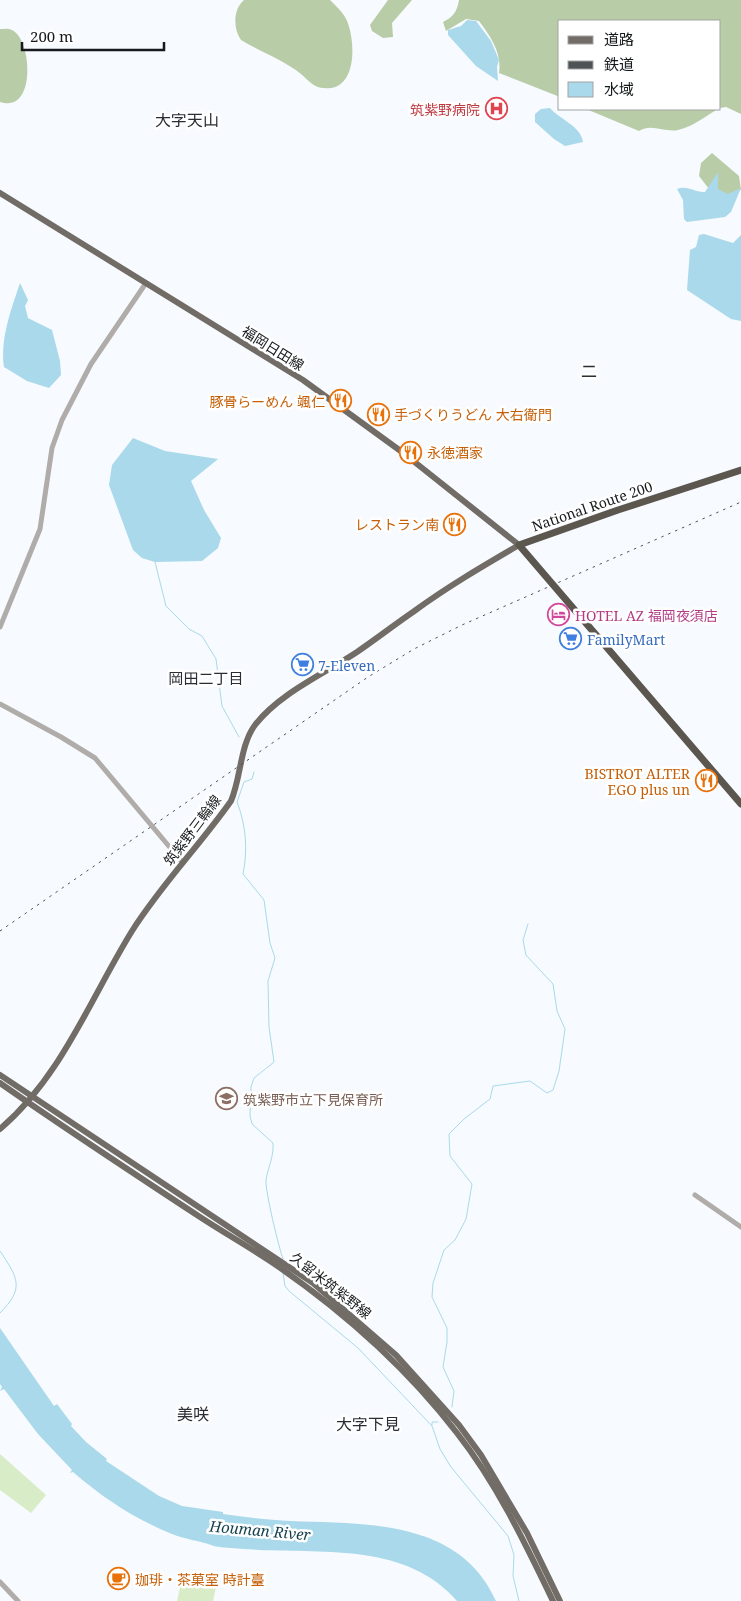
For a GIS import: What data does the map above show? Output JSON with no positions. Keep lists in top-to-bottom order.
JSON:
{
  "streets": {
    "highway": ["National Route 200"],
    "main road": ["福岡日田線", "筑紫野三輪線", "久留米筑紫野線"]
  },
  "crossings": [
    ["福岡日田線", "National Route 200"],
    ["福岡日田線", "筑紫野三輪線"],
    ["National Route 200", "筑紫野三輪線"],
    ["筑紫野三輪線", "久留米筑紫野線"]
  ],
  "districts": [
    "大字天山",
    "二",
    "岡田二丁目",
    "美咲",
    "大字下見"
  ],
  "water": ["Houman River"],
  "places": {
    "hospital": ["筑紫野病院"],
    "restaurant": [
      "豚骨らーめん 颯仁",
      "手づくりうどん 大右衛門",
      "永徳酒家",
      "レストラン南",
      "BISTROT ALTER EGO plus un"
    ],
    "hotel": ["HOTEL AZ 福岡夜須店"],
    "supermarket": ["FamilyMart", "7-Eleven"],
    "school or university": ["筑紫野市立下見保育所"],
    "cafe": ["珈琲・茶菓室 時計臺"]
  },
  "legend": ["道路", "鉄道", "水域"],
  "scale_bar": "200 m"
}
